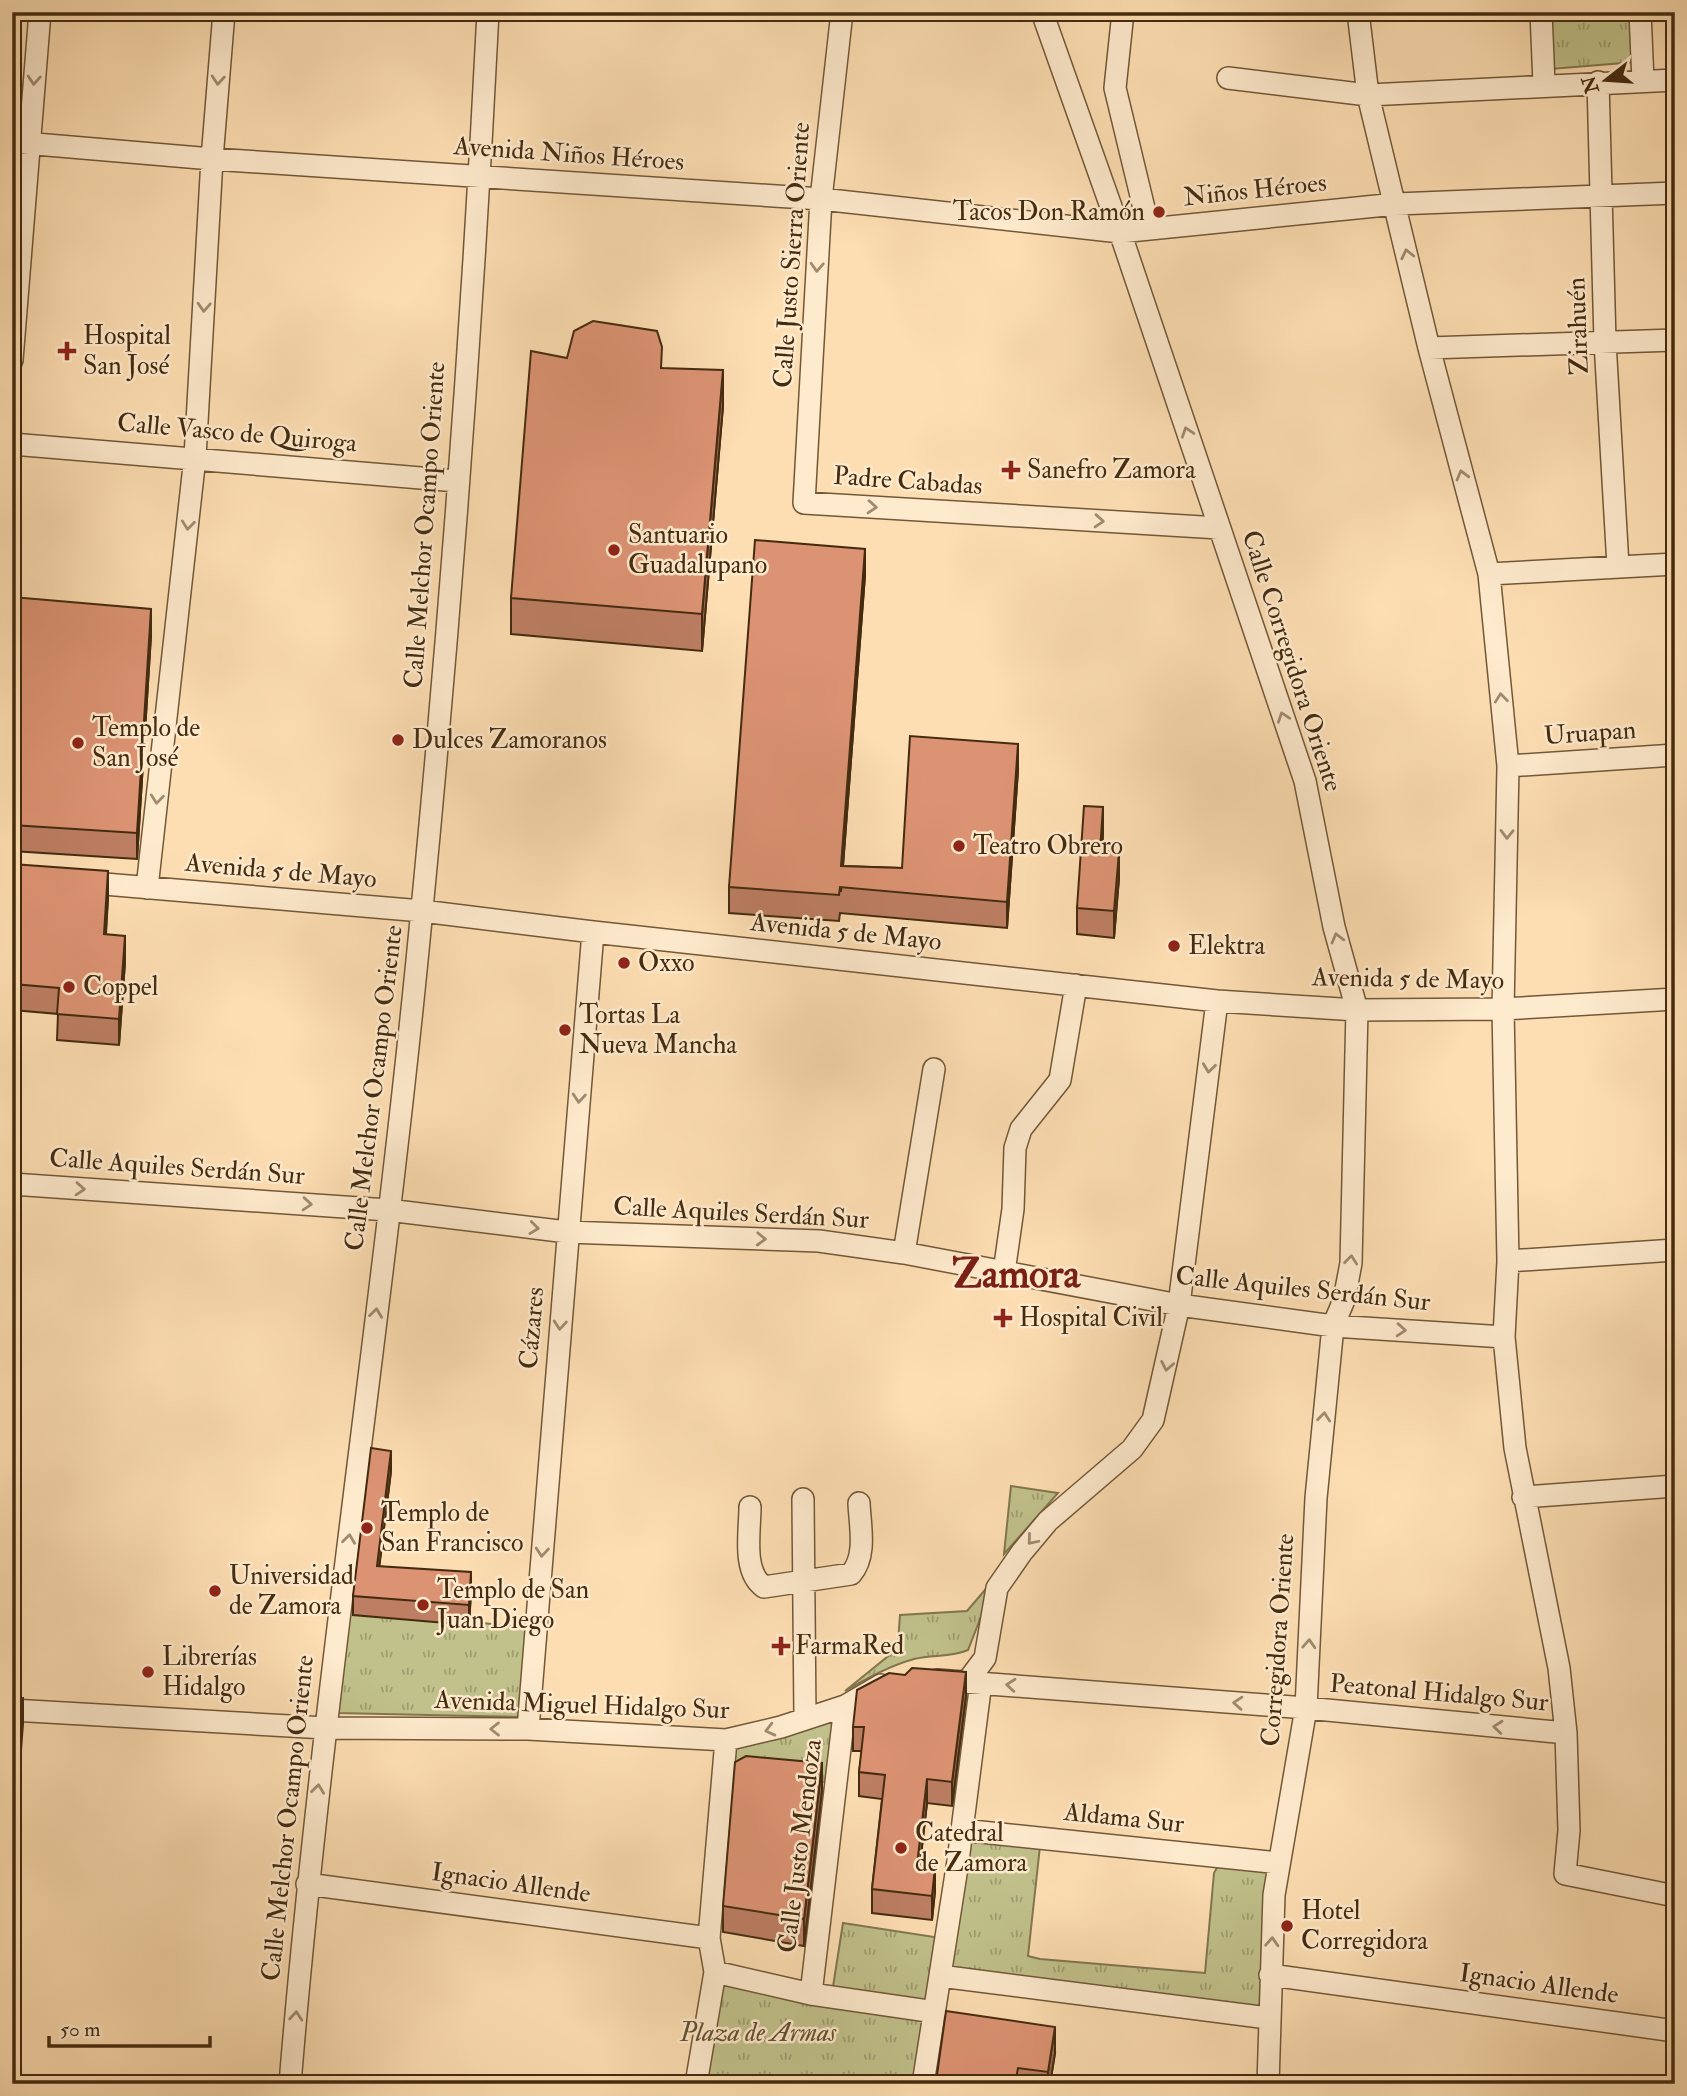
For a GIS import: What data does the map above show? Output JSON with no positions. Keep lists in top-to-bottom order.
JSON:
{
  "streets": {
    "street": [
      "Avenida Niños Héroes",
      "Niños Héroes",
      "Calle Justo Sierra Oriente",
      "Zirahuén",
      "Calle Vasco de Quiroga",
      "Padre Cabadas",
      "Calle Melchor Ocampo Oriente",
      "Calle Corregidora Oriente",
      "Uruapan",
      "Avenida 5 de Mayo",
      "Calle Aquiles Serdán Sur",
      "Cázares",
      "Corregidora Oriente",
      "Peatonal Hidalgo Sur",
      "Avenida Miguel Hidalgo Sur",
      "Aldama Sur",
      "Calle Justo Mendoza",
      "Ignacio Allende"
    ]
  },
  "crossings": [
    ["Avenida Niños Héroes", "Niños Héroes"],
    ["Avenida Niños Héroes", "Calle Justo Sierra Oriente"],
    ["Avenida Niños Héroes", "Calle Melchor Ocampo Oriente"],
    ["Avenida Niños Héroes", "Calle Corregidora Oriente"],
    ["Niños Héroes", "Zirahuén"],
    ["Niños Héroes", "Calle Corregidora Oriente"],
    ["Calle Justo Sierra Oriente", "Padre Cabadas"],
    ["Calle Vasco de Quiroga", "Calle Melchor Ocampo Oriente"],
    ["Padre Cabadas", "Calle Corregidora Oriente"],
    ["Calle Melchor Ocampo Oriente", "Avenida 5 de Mayo"],
    ["Calle Melchor Ocampo Oriente", "Calle Aquiles Serdán Sur"],
    ["Calle Melchor Ocampo Oriente", "Avenida Miguel Hidalgo Sur"],
    ["Calle Melchor Ocampo Oriente", "Ignacio Allende"],
    ["Calle Corregidora Oriente", "Avenida 5 de Mayo"],
    ["Calle Corregidora Oriente", "Calle Aquiles Serdán Sur"],
    ["Calle Corregidora Oriente", "Corregidora Oriente"],
    ["Avenida 5 de Mayo", "Cázares"],
    ["Calle Aquiles Serdán Sur", "Cázares"],
    ["Calle Aquiles Serdán Sur", "Corregidora Oriente"],
    ["Cázares", "Avenida Miguel Hidalgo Sur"],
    ["Corregidora Oriente", "Peatonal Hidalgo Sur"],
    ["Corregidora Oriente", "Avenida Miguel Hidalgo Sur"],
    ["Corregidora Oriente", "Aldama Sur"],
    ["Corregidora Oriente", "Ignacio Allende"],
    ["Peatonal Hidalgo Sur", "Avenida Miguel Hidalgo Sur"],
    ["Avenida Miguel Hidalgo Sur", "Calle Justo Mendoza"]
  ],
  "one_way": [
    "Calle Justo Sierra Oriente",
    "Padre Cabadas",
    "Calle Melchor Ocampo Oriente",
    "Calle Aquiles Serdán Sur",
    "Cázares",
    "Corregidora Oriente",
    "Peatonal Hidalgo Sur",
    "Avenida Miguel Hidalgo Sur"
  ],
  "districts": ["Zamora"],
  "parks": ["Plaza de Armas"],
  "places": {
    "other": [
      "Tacos Don Ramón",
      "Santuario Guadalupano",
      "Dulces Zamoranos",
      "Templo de San José",
      "Teatro Obrero",
      "Elektra",
      "Oxxo",
      "Coppel",
      "Tortas La Nueva Mancha",
      "Templo de San Francisco",
      "Universidad de Zamora",
      "Templo de San Juan Diego",
      "Librerías Hidalgo",
      "Catedral de Zamora",
      "Hotel Corregidora"
    ],
    "health": [
      "Hospital San José",
      "Sanefro Zamora",
      "Hospital Civil",
      "FarmaRed"
    ]
  },
  "scale_bar": "50 m",
  "north": "left"
}
